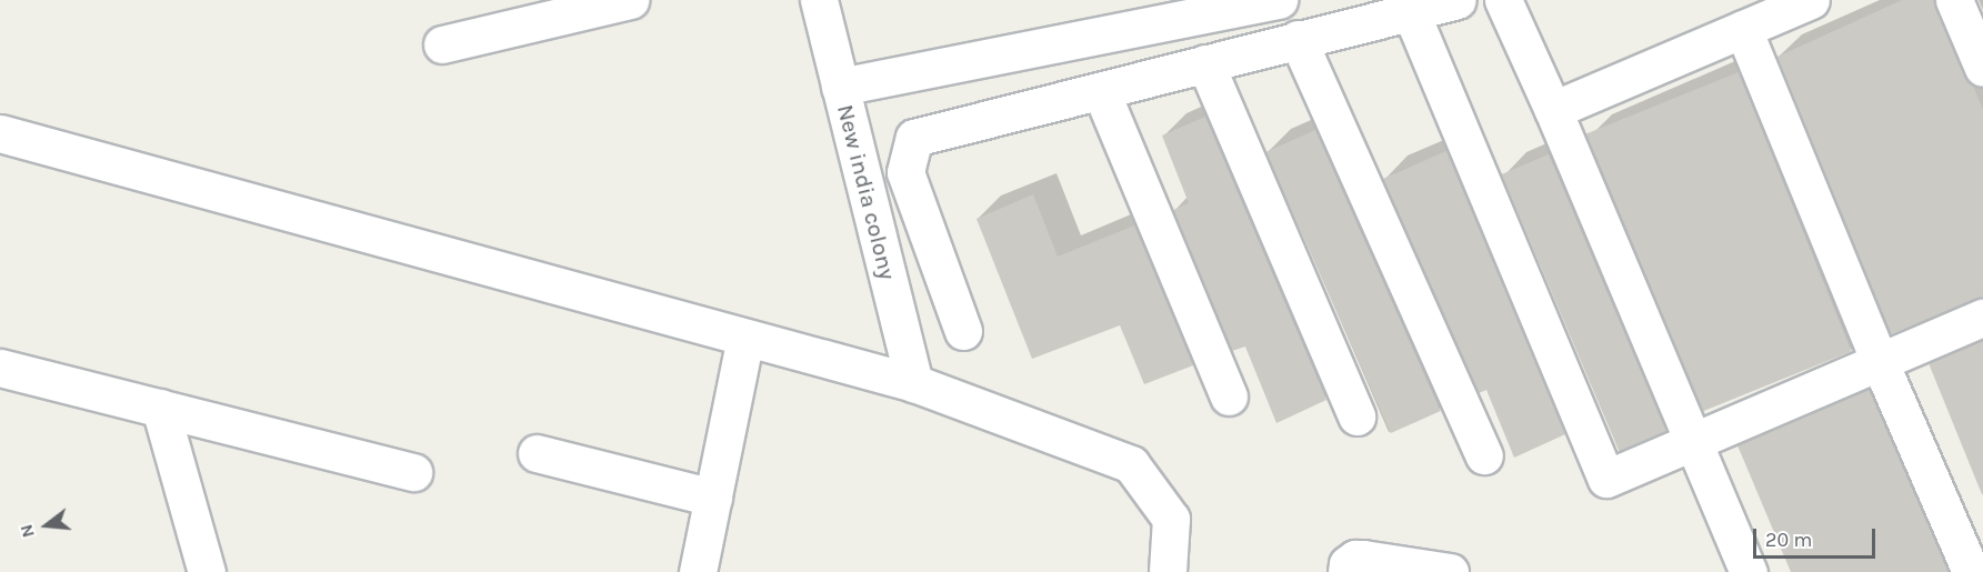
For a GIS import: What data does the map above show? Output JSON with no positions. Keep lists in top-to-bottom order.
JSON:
{
  "streets": {
    "street": ["New india colony"]
  },
  "scale_bar": "20 m",
  "north": "left"
}
